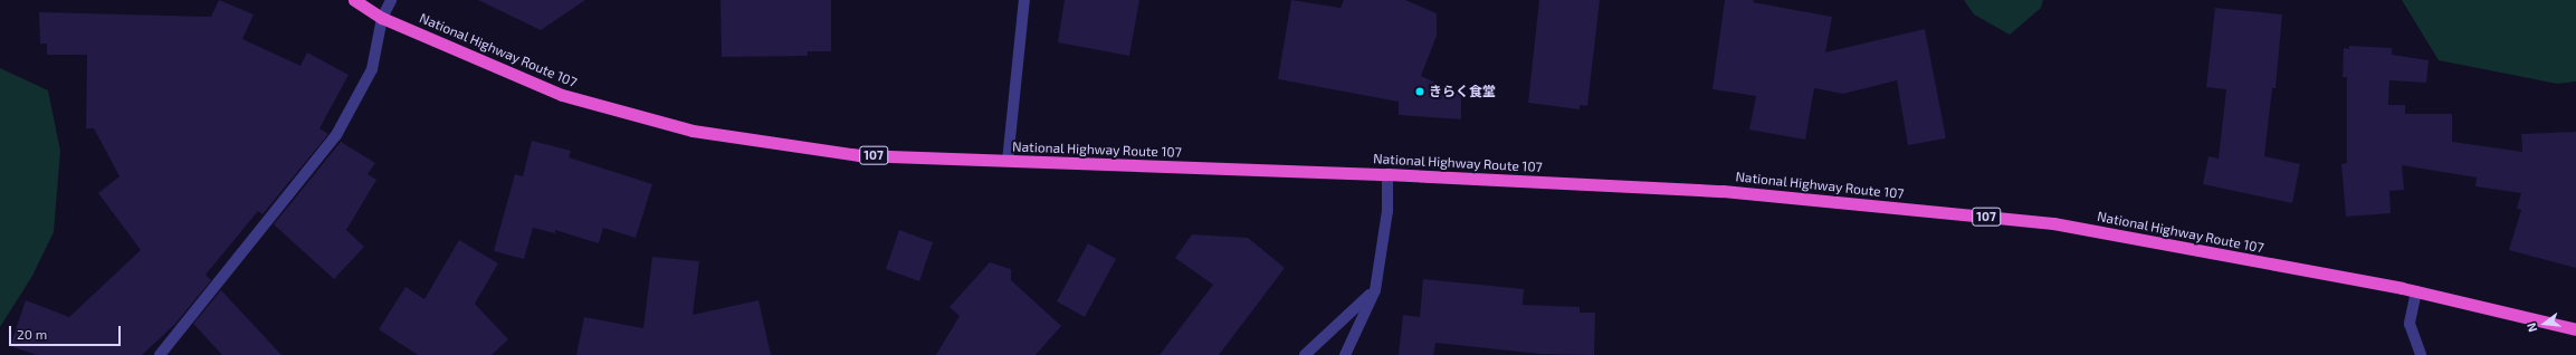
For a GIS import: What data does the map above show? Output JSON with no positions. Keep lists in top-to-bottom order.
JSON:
{
  "streets": {
    "highway": ["National Highway Route 107", "107"]
  },
  "places": ["きらく食堂"],
  "scale_bar": "20 m",
  "north": "left"
}
